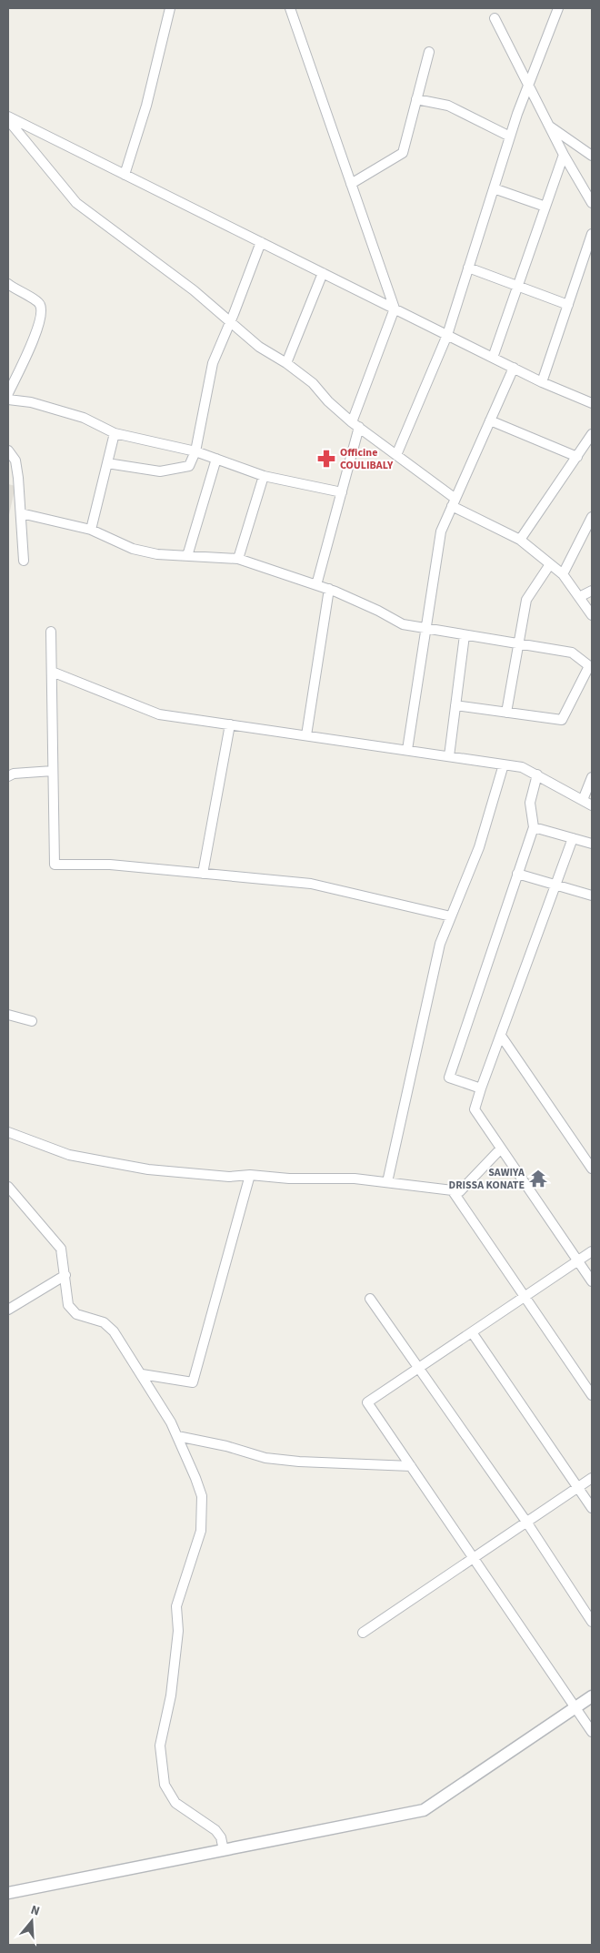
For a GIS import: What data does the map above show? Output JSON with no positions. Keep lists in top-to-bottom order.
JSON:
{
  "places": {
    "pharmacy": ["Officine COULIBALY"],
    "temple": ["SAWIYA DRISSA KONATE"]
  },
  "north": "top"
}
